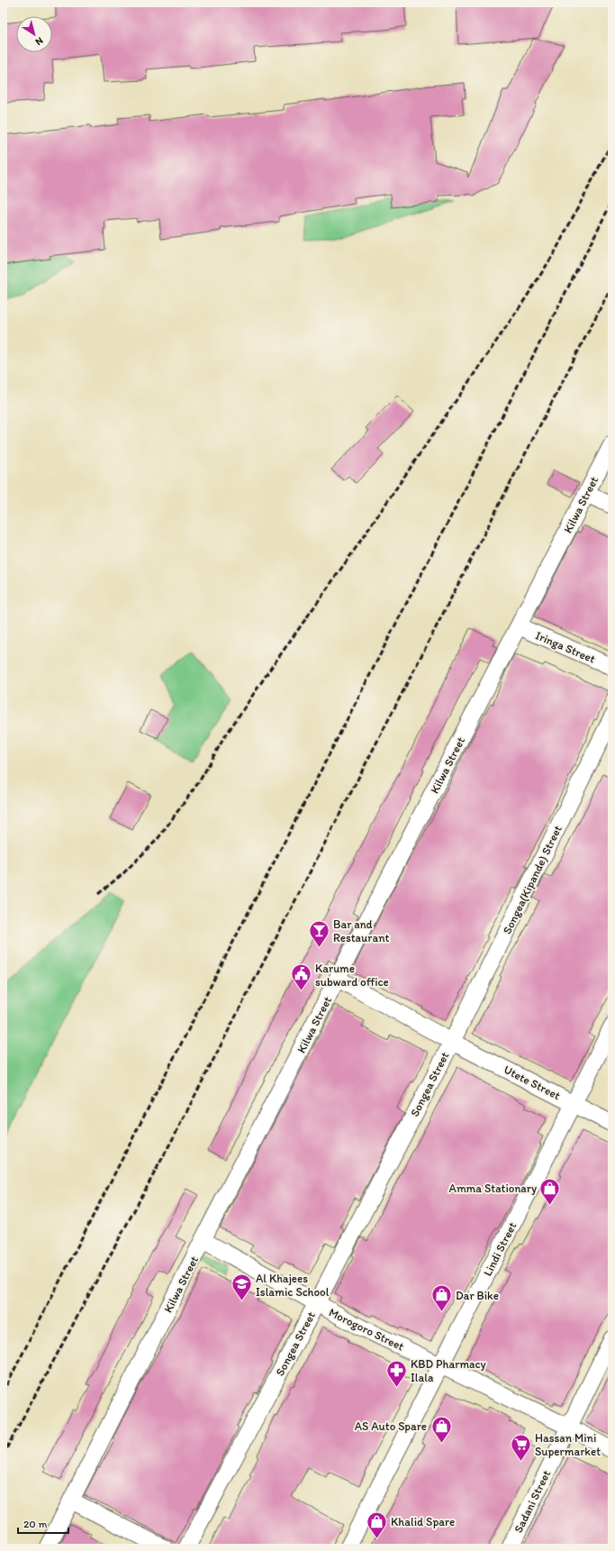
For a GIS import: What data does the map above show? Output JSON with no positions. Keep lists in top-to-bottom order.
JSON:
{
  "streets": {
    "street": [
      "Kilwa Street",
      "Iringa Street",
      "Songea(Kipande) Street",
      "Utete Street",
      "Songea Street",
      "Lindi Street",
      "Morogoro Street",
      "Sadani Street"
    ]
  },
  "crossings": [
    ["Kilwa Street", "Iringa Street"],
    ["Kilwa Street", "Utete Street"],
    ["Kilwa Street", "Morogoro Street"],
    ["Songea(Kipande) Street", "Utete Street"],
    ["Songea(Kipande) Street", "Songea Street"],
    ["Utete Street", "Songea Street"],
    ["Utete Street", "Lindi Street"],
    ["Songea Street", "Morogoro Street"],
    ["Lindi Street", "Morogoro Street"],
    ["Morogoro Street", "Sadani Street"]
  ],
  "places": {
    "bar": ["Bar and Restaurant"],
    "public building": ["Karume subward office"],
    "shop": [
      "Amma Stationary",
      "Dar Bike",
      "AS Auto Spare",
      "Khalid Spare"
    ],
    "school or university": ["Al Khajees Islamic School"],
    "pharmacy": ["KBD Pharmacy Ilala"],
    "supermarket": ["Hassan Mini Supermarket"]
  },
  "scale_bar": "20 m",
  "north": "bottom right"
}
